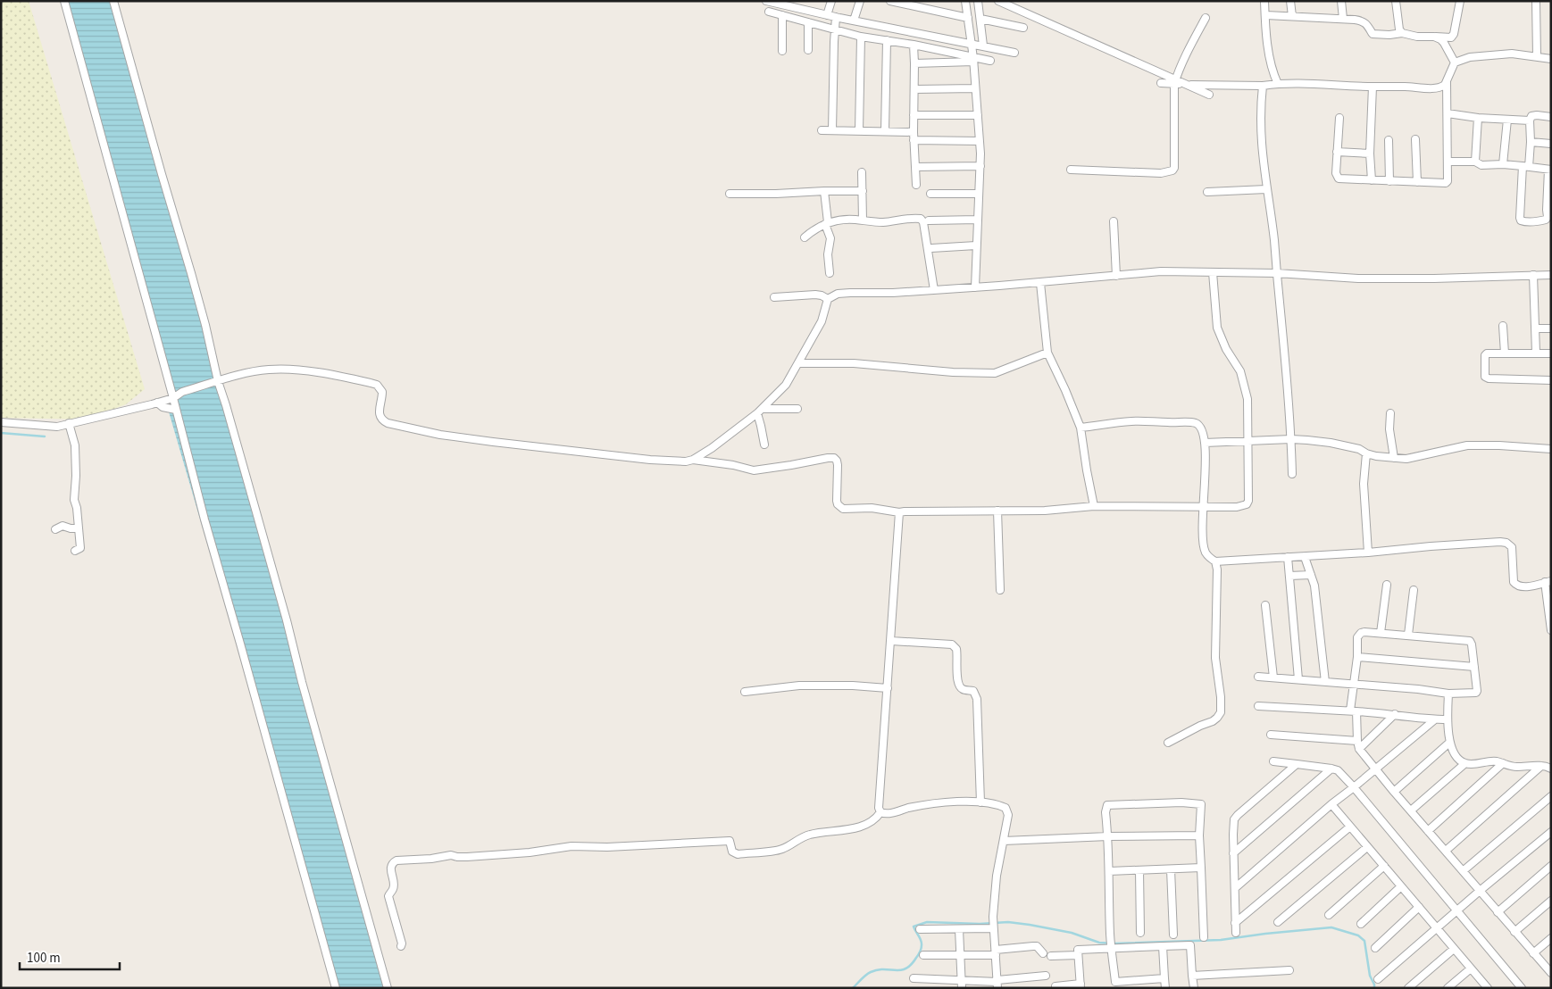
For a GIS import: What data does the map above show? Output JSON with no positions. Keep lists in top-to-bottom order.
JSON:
{
  "scale_bar": "100 m"
}
